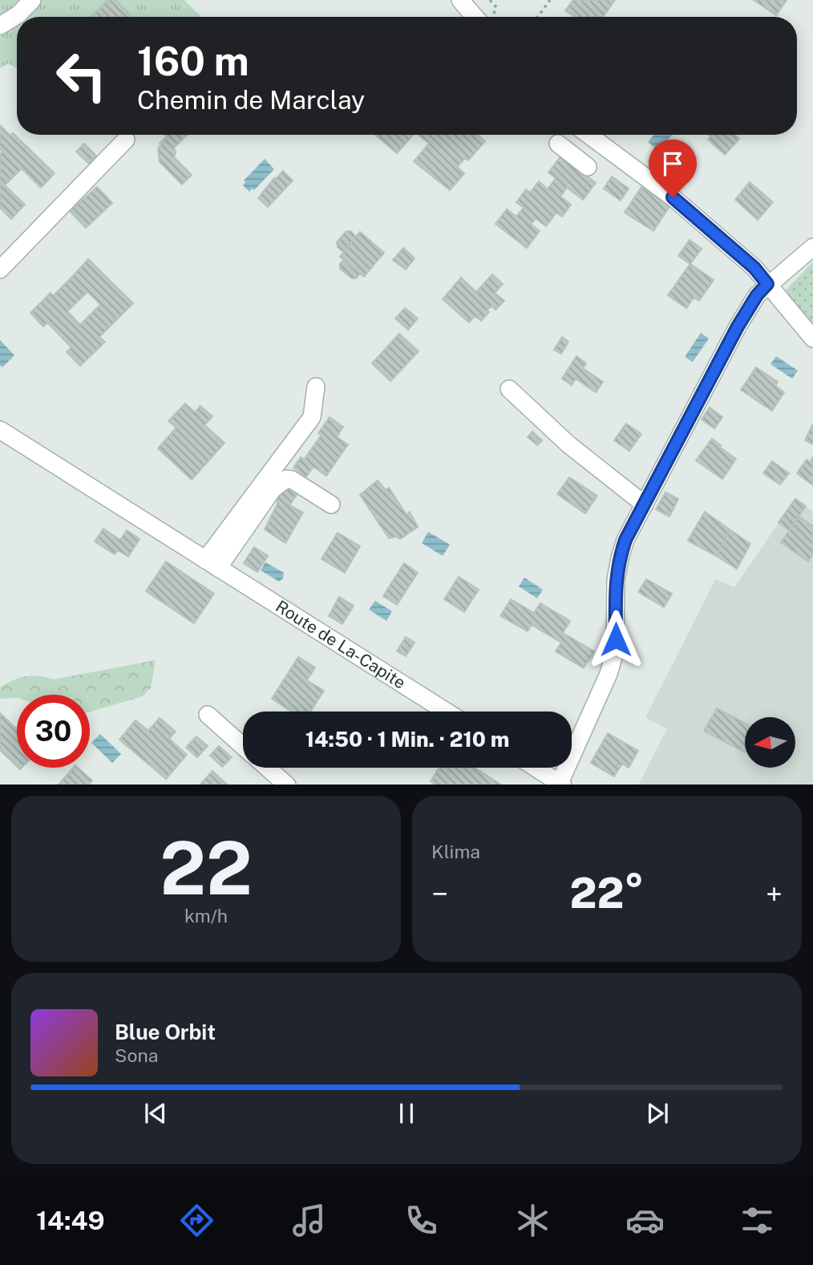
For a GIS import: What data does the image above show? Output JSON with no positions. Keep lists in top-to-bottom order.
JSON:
{
  "streets": {
    "street": ["Route de La-Capite"]
  },
  "north": "left",
  "page": {
    "turn": ["160 m", "Chemin de Marclay"],
    "limit": "30",
    "trip": "14:50 · 1 Min. · 210 m",
    "tile": [
      ["22", "km/h"],
      "Klima"
    ],
    "heat": ["−", "22°", "+"],
    "song": ["Blue Orbit", "Sona"],
    "tabs": "14:49"
  }
}
